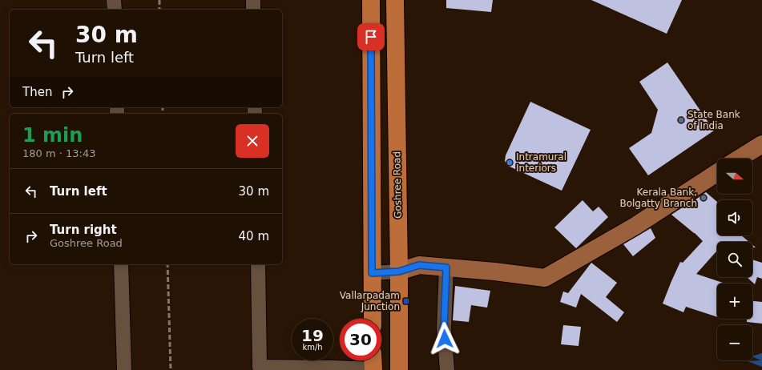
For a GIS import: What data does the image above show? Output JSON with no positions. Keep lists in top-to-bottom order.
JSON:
{
  "streets": {
    "highway": ["Goshree Road"]
  },
  "places": {
    "other": ["State Bank of India", "Intramural Interiors", "Kerala Bank, Bolgatty Branch"],
    "transit": ["Vallarpadam Junction"]
  },
  "north": "right",
  "page": {
    "turn": ["30 m", "Turn left"],
    "then": "Then",
    "heading": ["1 min", "180 m · 13:43"],
    "map_buttons": ["+", "−"],
    "list": [
      {
        "name": "Turn left",
        "value": "30 m"
      },
      {
        "name": "Turn right",
        "note": "Goshree Road",
        "value": "40 m"
      }
    ],
    "speed": "19 km/h",
    "limit": "30"
  }
}
